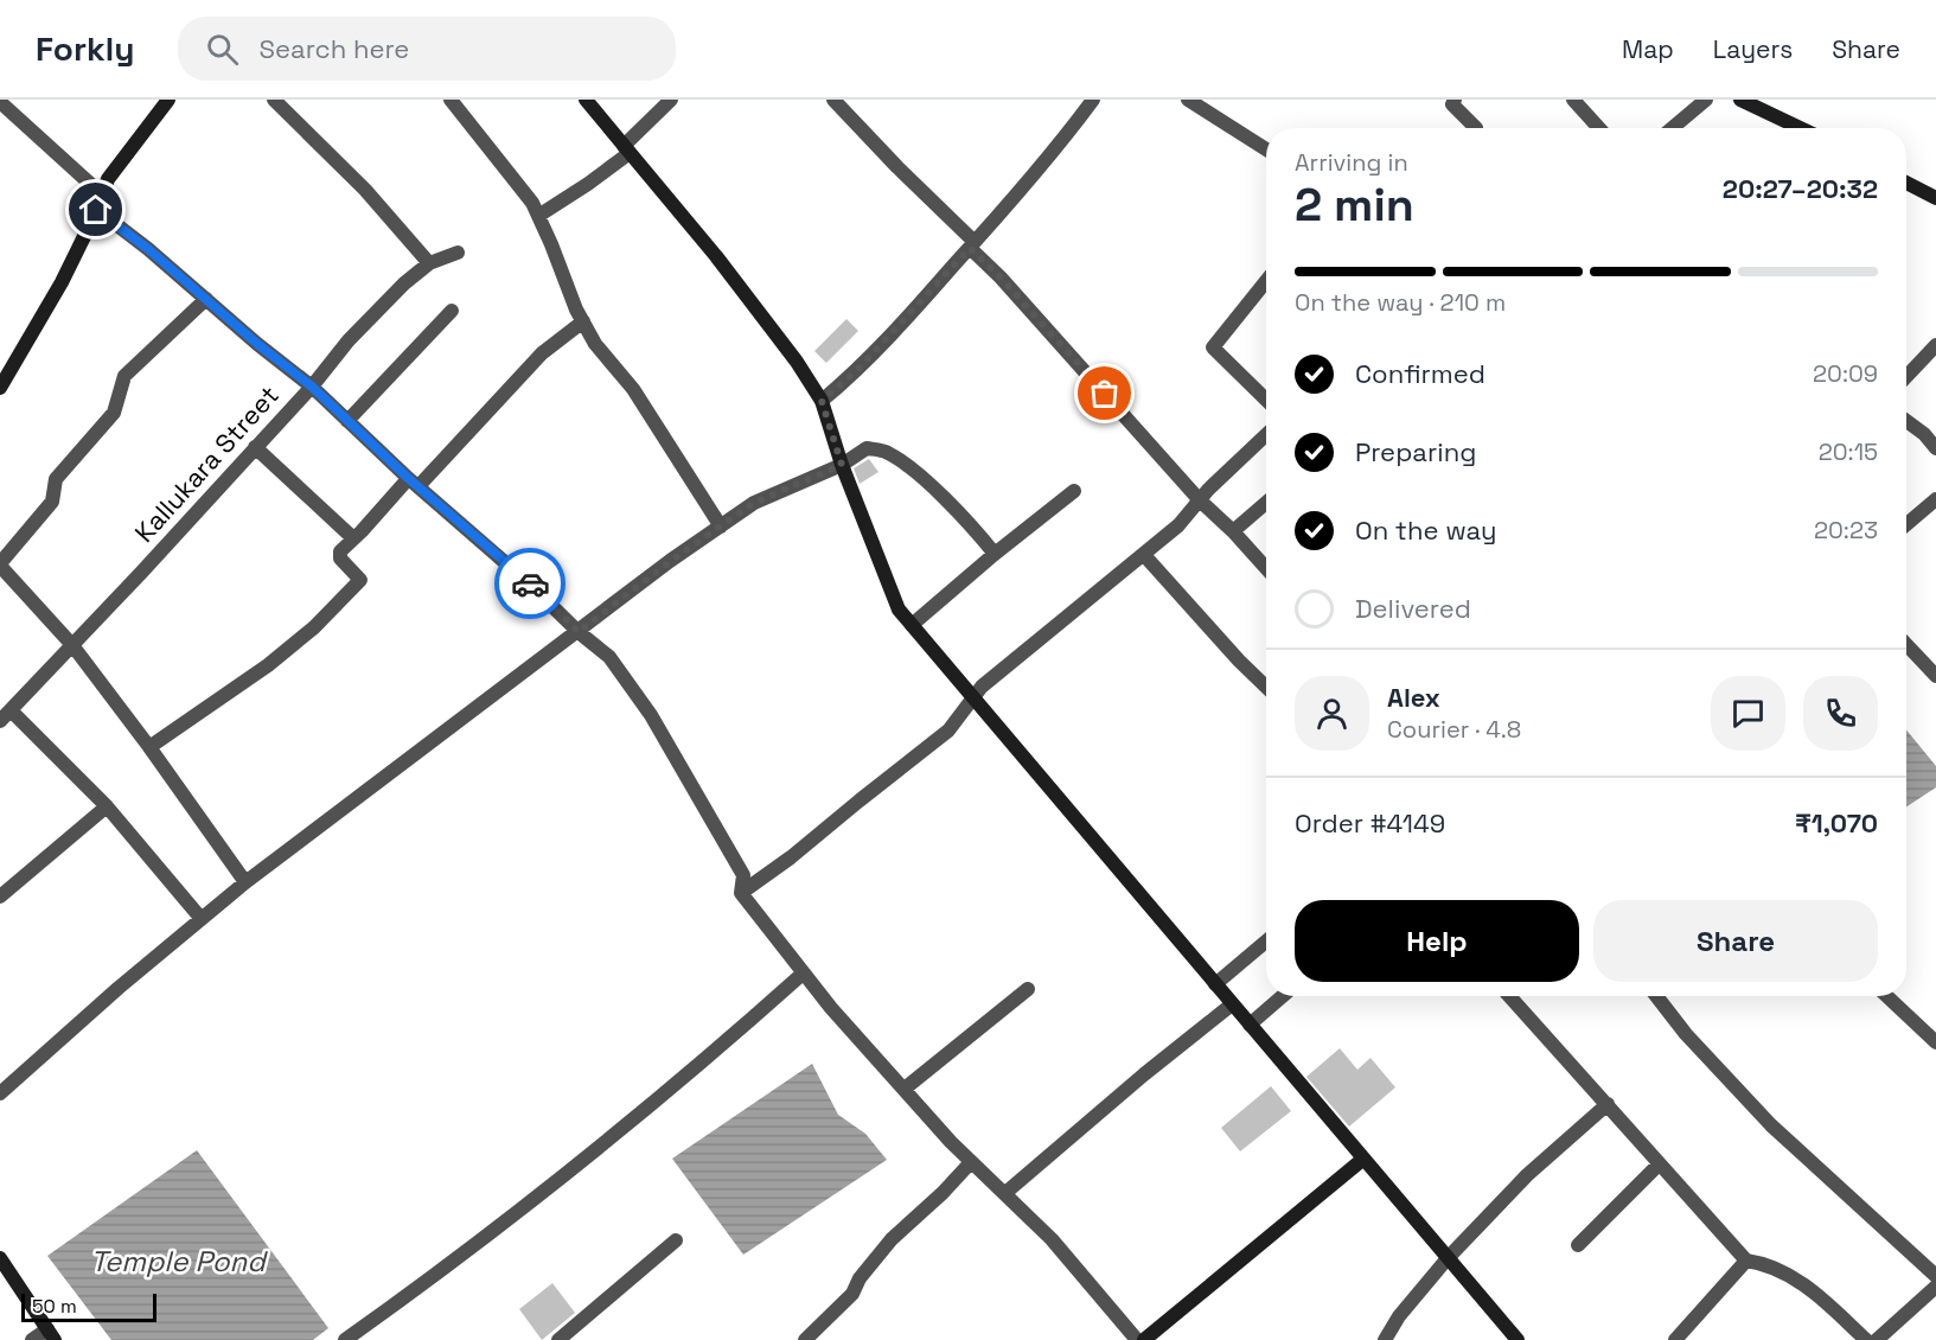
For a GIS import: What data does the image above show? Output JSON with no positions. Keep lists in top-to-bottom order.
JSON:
{
  "streets": {
    "street": ["Kallukara Street"]
  },
  "water": ["Temple Pond"],
  "scale_bar": "50 m",
  "page": {
    "header": "Forkly",
    "search": "Search here",
    "nav": ["Map", "Layers", "Share"],
    "heading": ["2 min", "Arriving in", "20:27–20:32"],
    "panel": [
      "Alex",
      "Courier · 4.8",
      "Order #4149",
      "₹1,070"
    ],
    "bar": "On the way · 210 m",
    "list": [
      ["Confirmed", "20:09"],
      ["Preparing", "20:15"],
      ["On the way", "20:23"],
      "Delivered"
    ],
    "buttons": ["Help", "Share"],
    "scale": "50 m"
  }
}
